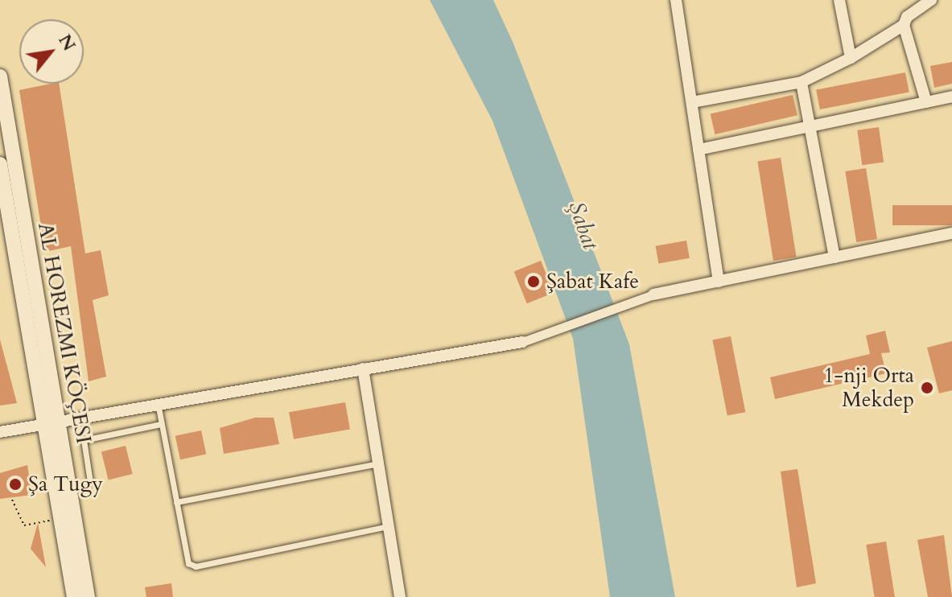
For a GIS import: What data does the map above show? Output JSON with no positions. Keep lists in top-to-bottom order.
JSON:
{
  "streets": {
    "street": ["AL HOREZMI KÖÇESI"]
  },
  "water": ["Şabat"],
  "places": ["Şabat Kafe", "1-nji Orta Mekdep", "Şa Tugy"],
  "north": "top right"
}
